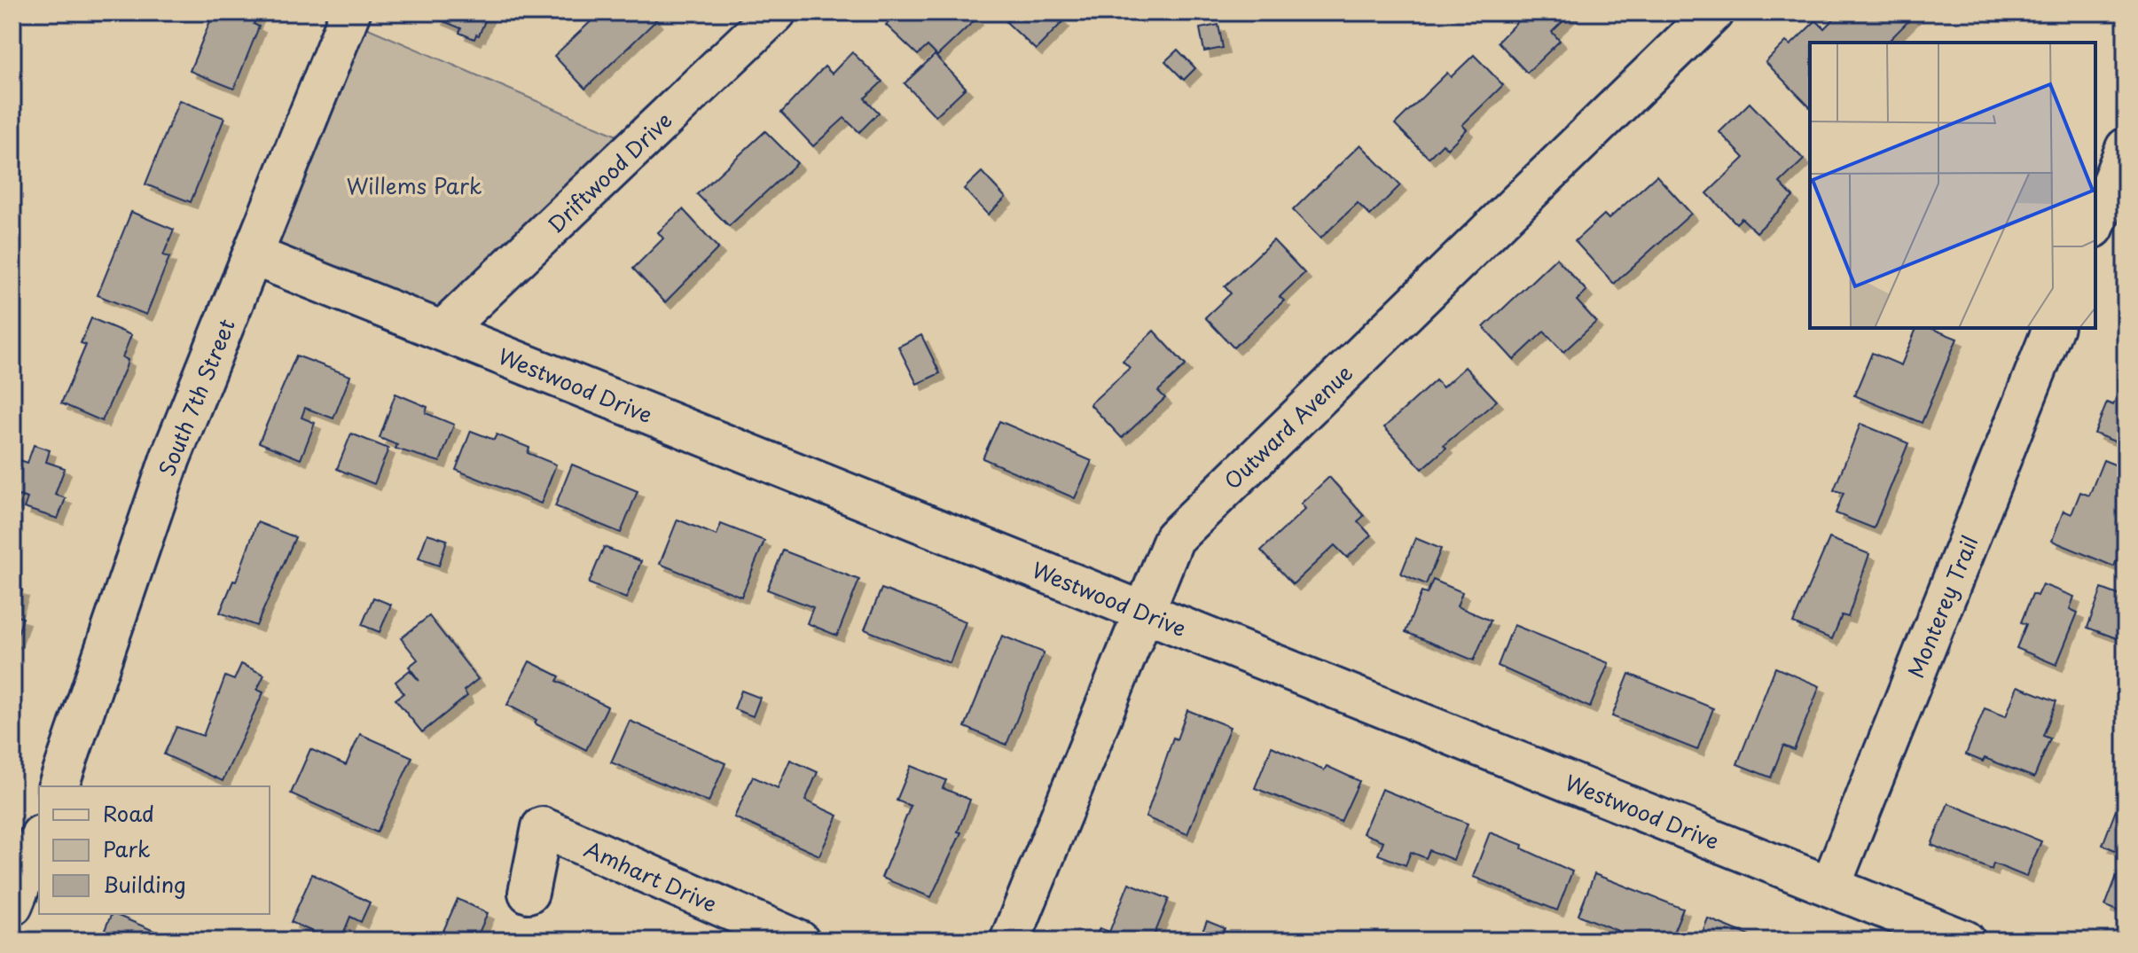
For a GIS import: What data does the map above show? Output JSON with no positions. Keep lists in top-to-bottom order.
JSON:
{
  "streets": {
    "street": [
      "Driftwood Drive",
      "Westwood Drive",
      "South 7th Street",
      "Outward Avenue",
      "Monterey Trail",
      "Amhart Drive"
    ]
  },
  "crossings": [
    ["Driftwood Drive", "Westwood Drive"],
    ["Westwood Drive", "South 7th Street"],
    ["Westwood Drive", "Outward Avenue"],
    ["Westwood Drive", "Monterey Trail"]
  ],
  "parks": ["Willems Park"],
  "legend": ["Road", "Park", "Building"]
}
